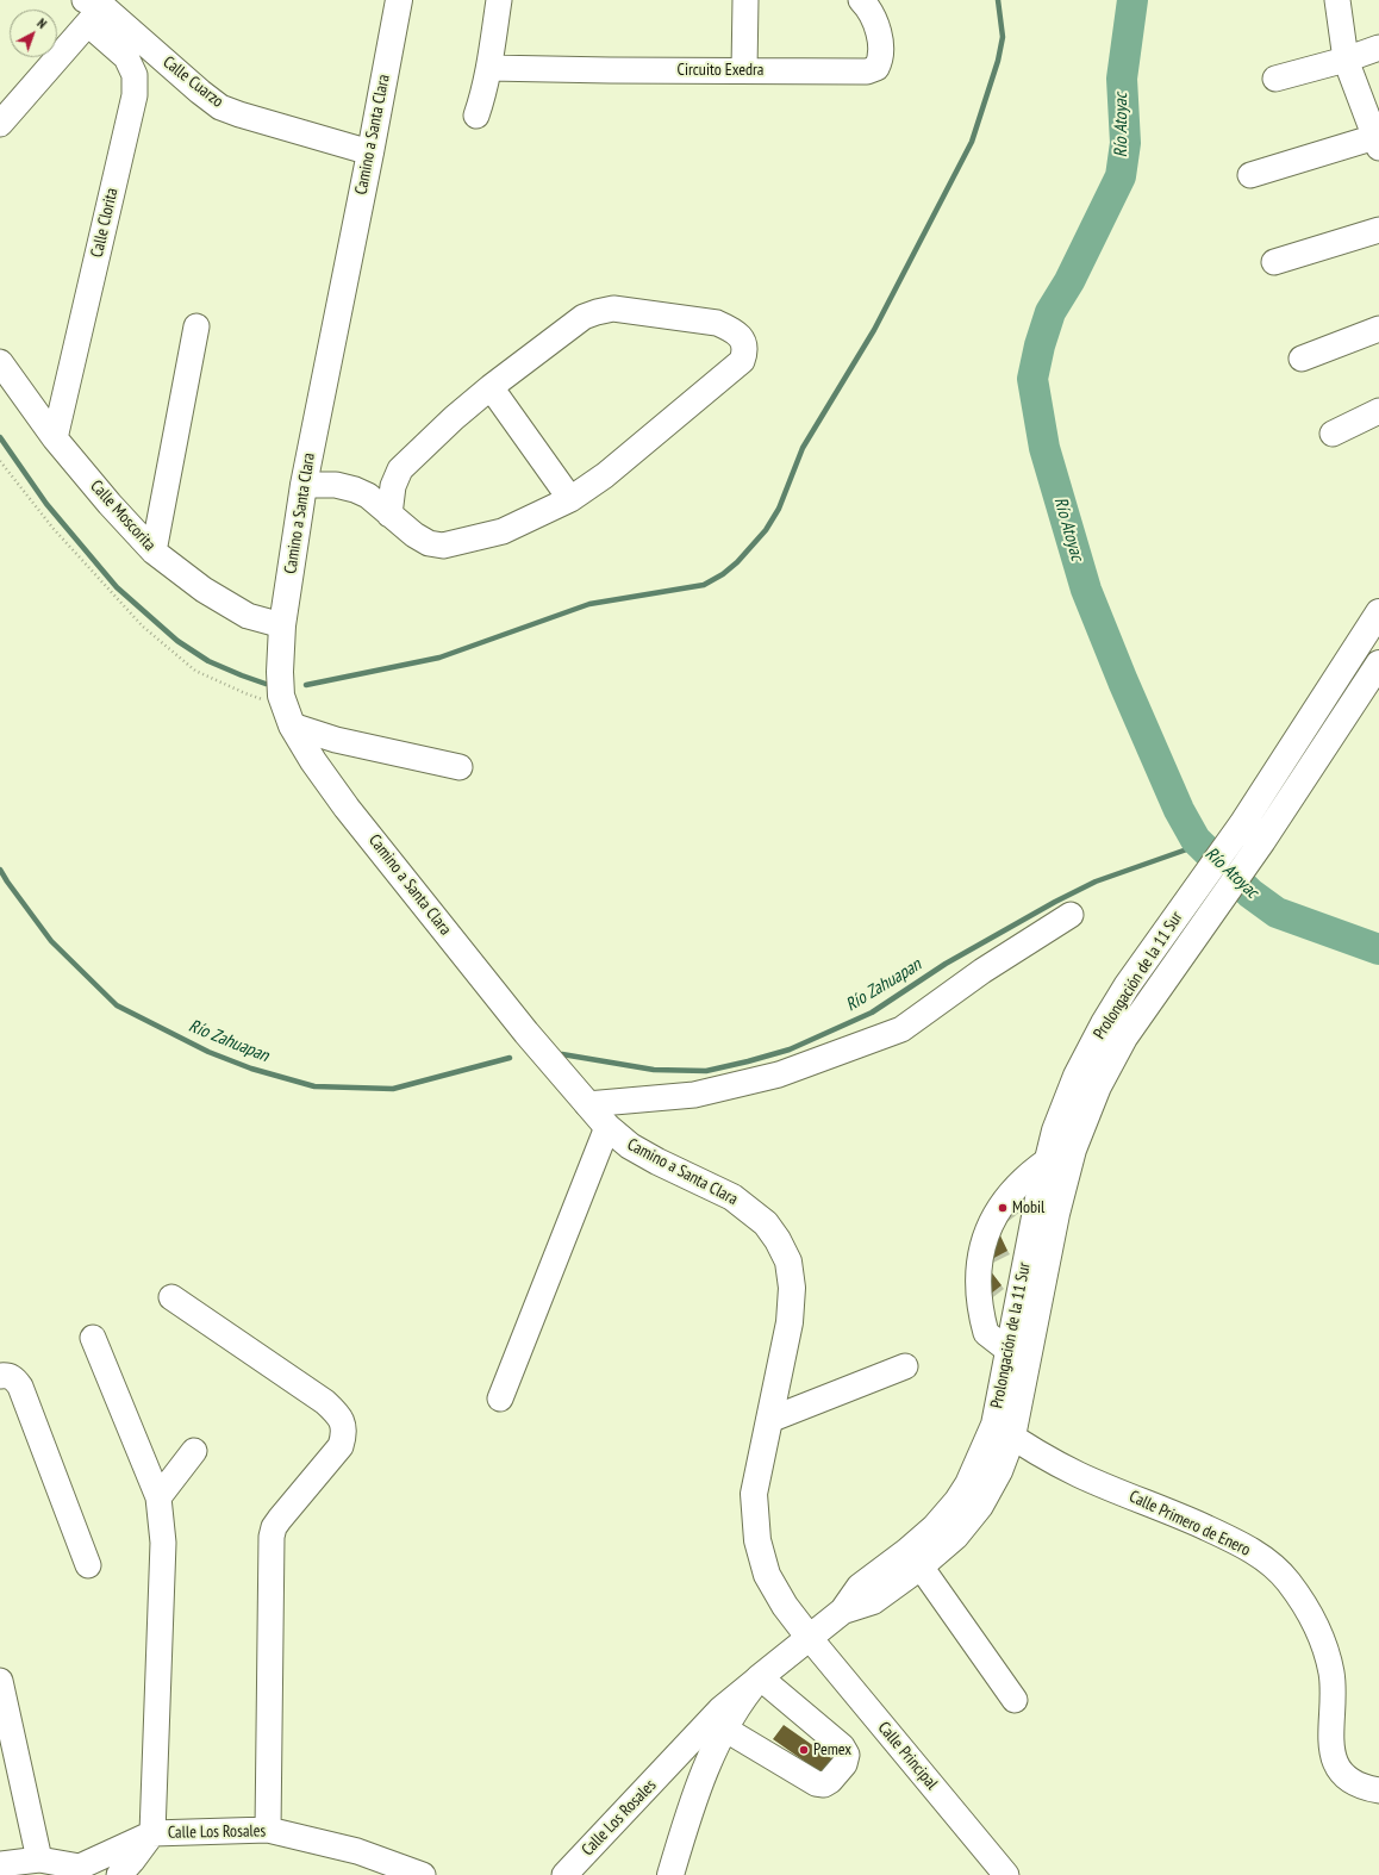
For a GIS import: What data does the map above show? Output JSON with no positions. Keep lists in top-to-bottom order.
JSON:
{
  "streets": {
    "main road": ["Camino a Santa Clara", "Prolongación de la 11 Sur"],
    "street": [
      "Circuito Exedra",
      "Calle Cuarzo",
      "Calle Clorita",
      "Calle Moscorita",
      "Calle Primero de Enero",
      "Calle Principal",
      "Calle Los Rosales"
    ]
  },
  "crossings": [
    ["Calle Cuarzo", "Camino a Santa Clara"],
    ["Calle Cuarzo", "Calle Clorita"],
    ["Camino a Santa Clara", "Calle Moscorita"],
    ["Camino a Santa Clara", "Prolongación de la 11 Sur"],
    ["Camino a Santa Clara", "Calle Principal"],
    ["Calle Clorita", "Calle Moscorita"],
    ["Prolongación de la 11 Sur", "Calle Primero de Enero"],
    ["Prolongación de la 11 Sur", "Calle Principal"],
    ["Prolongación de la 11 Sur", "Calle Los Rosales"]
  ],
  "water": ["Río Atoyac", "Río Zahuapan"],
  "places": ["Mobil", "Pemex"],
  "north": "top right"
}
